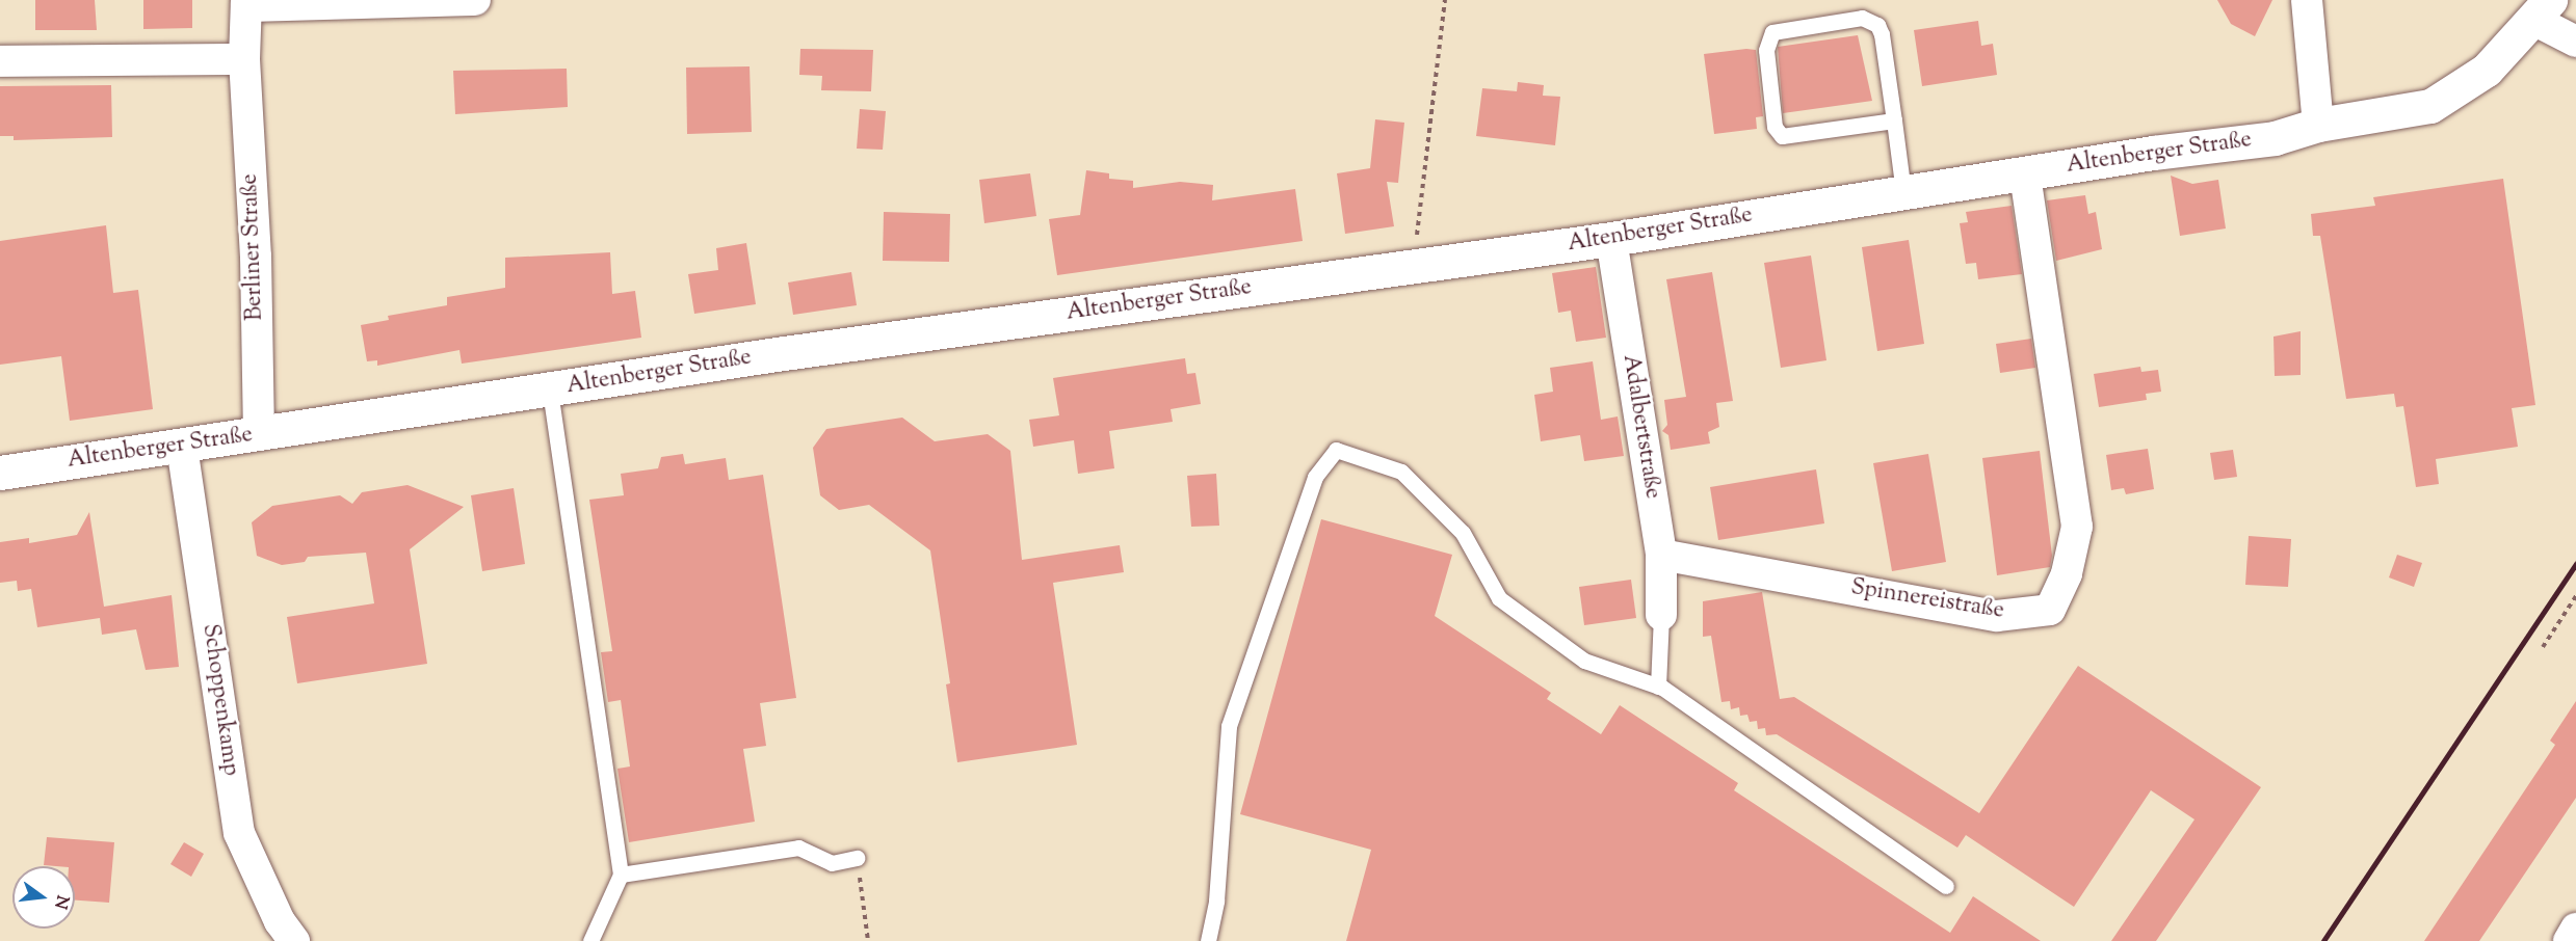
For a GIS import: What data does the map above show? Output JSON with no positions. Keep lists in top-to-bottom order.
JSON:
{
  "streets": {
    "main road": ["Altenberger Straße"],
    "street": [
      "Berliner Straße",
      "Adalbertstraße",
      "Spinnereistraße",
      "Schoppenkamp"
    ]
  },
  "crossings": [
    ["Altenberger Straße", "Berliner Straße"],
    ["Altenberger Straße", "Adalbertstraße"],
    ["Altenberger Straße", "Spinnereistraße"],
    ["Altenberger Straße", "Schoppenkamp"],
    ["Adalbertstraße", "Spinnereistraße"]
  ],
  "north": "right"
}
